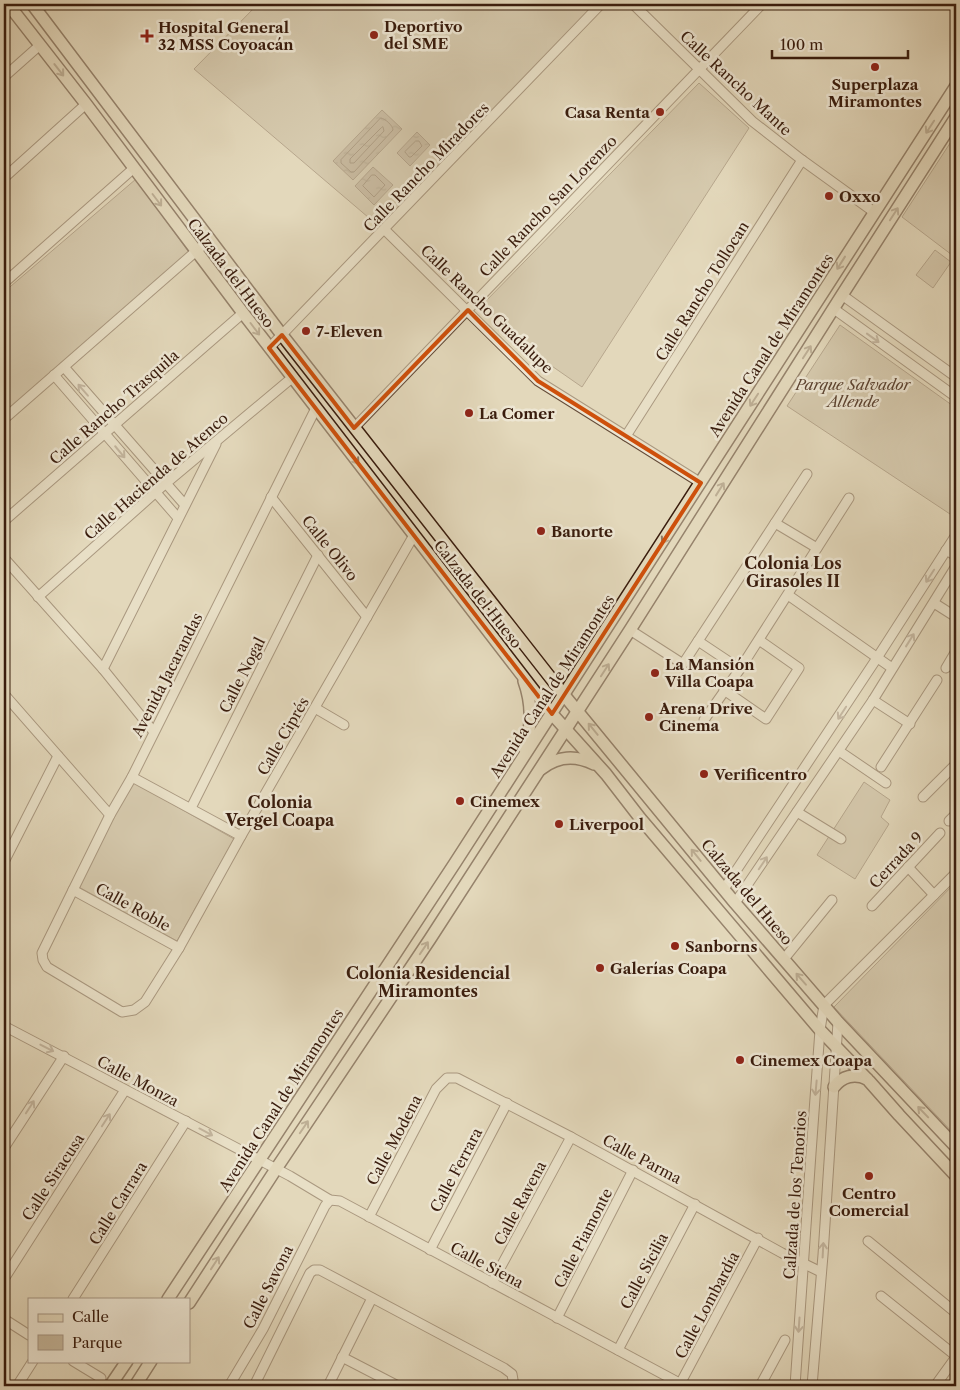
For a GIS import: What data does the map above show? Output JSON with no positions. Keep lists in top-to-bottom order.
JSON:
{
  "streets": {
    "main road": ["Calzada del Hueso", "Avenida Canal de Miramontes"],
    "street": [
      "Calle Rancho Mante",
      "Calle Rancho Miradores",
      "Calle Rancho San Lorenzo",
      "Calle Rancho Tollocan",
      "Calle Rancho Guadalupe",
      "Calle Rancho Trasquila",
      "Calle Hacienda de Atenco",
      "Calle Olivo",
      "Avenida Jacarandas",
      "Calle Nogal",
      "Calle Ciprés",
      "Cerrada 9",
      "Calle Roble",
      "Calle Monza",
      "Calle Modena",
      "Calle Parma",
      "Calle Ferrara",
      "Calle Siracusa",
      "Calzada de los Tenorios",
      "Calle Carrara",
      "Calle Ravena",
      "Calle Piamonte",
      "Calle Siena",
      "Calle Sicilia",
      "Calle Savona",
      "Calle Lombardía"
    ]
  },
  "crossings": [
    ["Calle Rancho Mante", "Calle Rancho San Lorenzo"],
    ["Calle Rancho Mante", "Calle Rancho Tollocan"],
    ["Calle Rancho Mante", "Avenida Canal de Miramontes"],
    ["Calle Rancho Miradores", "Calzada del Hueso"],
    ["Calle Rancho Miradores", "Calle Rancho Guadalupe"],
    ["Calle Rancho San Lorenzo", "Calzada del Hueso"],
    ["Calle Rancho San Lorenzo", "Calle Rancho Guadalupe"],
    ["Calzada del Hueso", "Avenida Canal de Miramontes"],
    ["Calzada del Hueso", "Calle Rancho Trasquila"],
    ["Calzada del Hueso", "Calle Hacienda de Atenco"],
    ["Calzada del Hueso", "Avenida Jacarandas"],
    ["Calzada del Hueso", "Calle Ciprés"],
    ["Calzada del Hueso", "Calzada de los Tenorios"],
    ["Calle Rancho Tollocan", "Calle Rancho Guadalupe"],
    ["Calle Rancho Guadalupe", "Avenida Canal de Miramontes"],
    ["Avenida Canal de Miramontes", "Calle Monza"],
    ["Calle Olivo", "Avenida Jacarandas"],
    ["Calle Olivo", "Calle Nogal"],
    ["Calle Olivo", "Calle Ciprés"],
    ["Avenida Jacarandas", "Calle Ciprés"],
    ["Avenida Jacarandas", "Calle Roble"],
    ["Calle Ciprés", "Calle Roble"],
    ["Calle Monza", "Calle Siracusa"],
    ["Calle Monza", "Calle Carrara"],
    ["Calle Monza", "Calle Siena"],
    ["Calle Modena", "Calle Parma"],
    ["Calle Modena", "Calle Siena"],
    ["Calle Parma", "Calle Ferrara"],
    ["Calle Parma", "Calzada de los Tenorios"],
    ["Calle Parma", "Calle Ravena"],
    ["Calle Parma", "Calle Piamonte"],
    ["Calle Parma", "Calle Sicilia"],
    ["Calle Parma", "Calle Lombardía"],
    ["Calle Ferrara", "Calle Siena"],
    ["Calle Ravena", "Calle Siena"],
    ["Calle Piamonte", "Calle Siena"],
    ["Calle Siena", "Calle Sicilia"],
    ["Calle Siena", "Calle Savona"],
    ["Calle Siena", "Calle Lombardía"]
  ],
  "one_way": ["Calle Monza"],
  "districts": ["Colonia Los Girasoles II", "Colonia Vergel Coapa", "Colonia Residencial Miramontes"],
  "parks": ["Parque Salvador Allende"],
  "places": {
    "other": [
      "Deportivo del SME",
      "Superplaza Miramontes",
      "Casa Renta",
      "Oxxo",
      "7-Eleven",
      "La Comer",
      "Banorte",
      "La Mansión Villa Coapa",
      "Arena Drive Cinema",
      "Verificentro",
      "Cinemex",
      "Liverpool",
      "Sanborns",
      "Galerías Coapa",
      "Cinemex Coapa",
      "Centro Comercial"
    ],
    "health": ["Hospital General 32 MSS Coyoacán"]
  },
  "legend": ["Calle", "Parque"],
  "scale_bar": "100 m"
}
